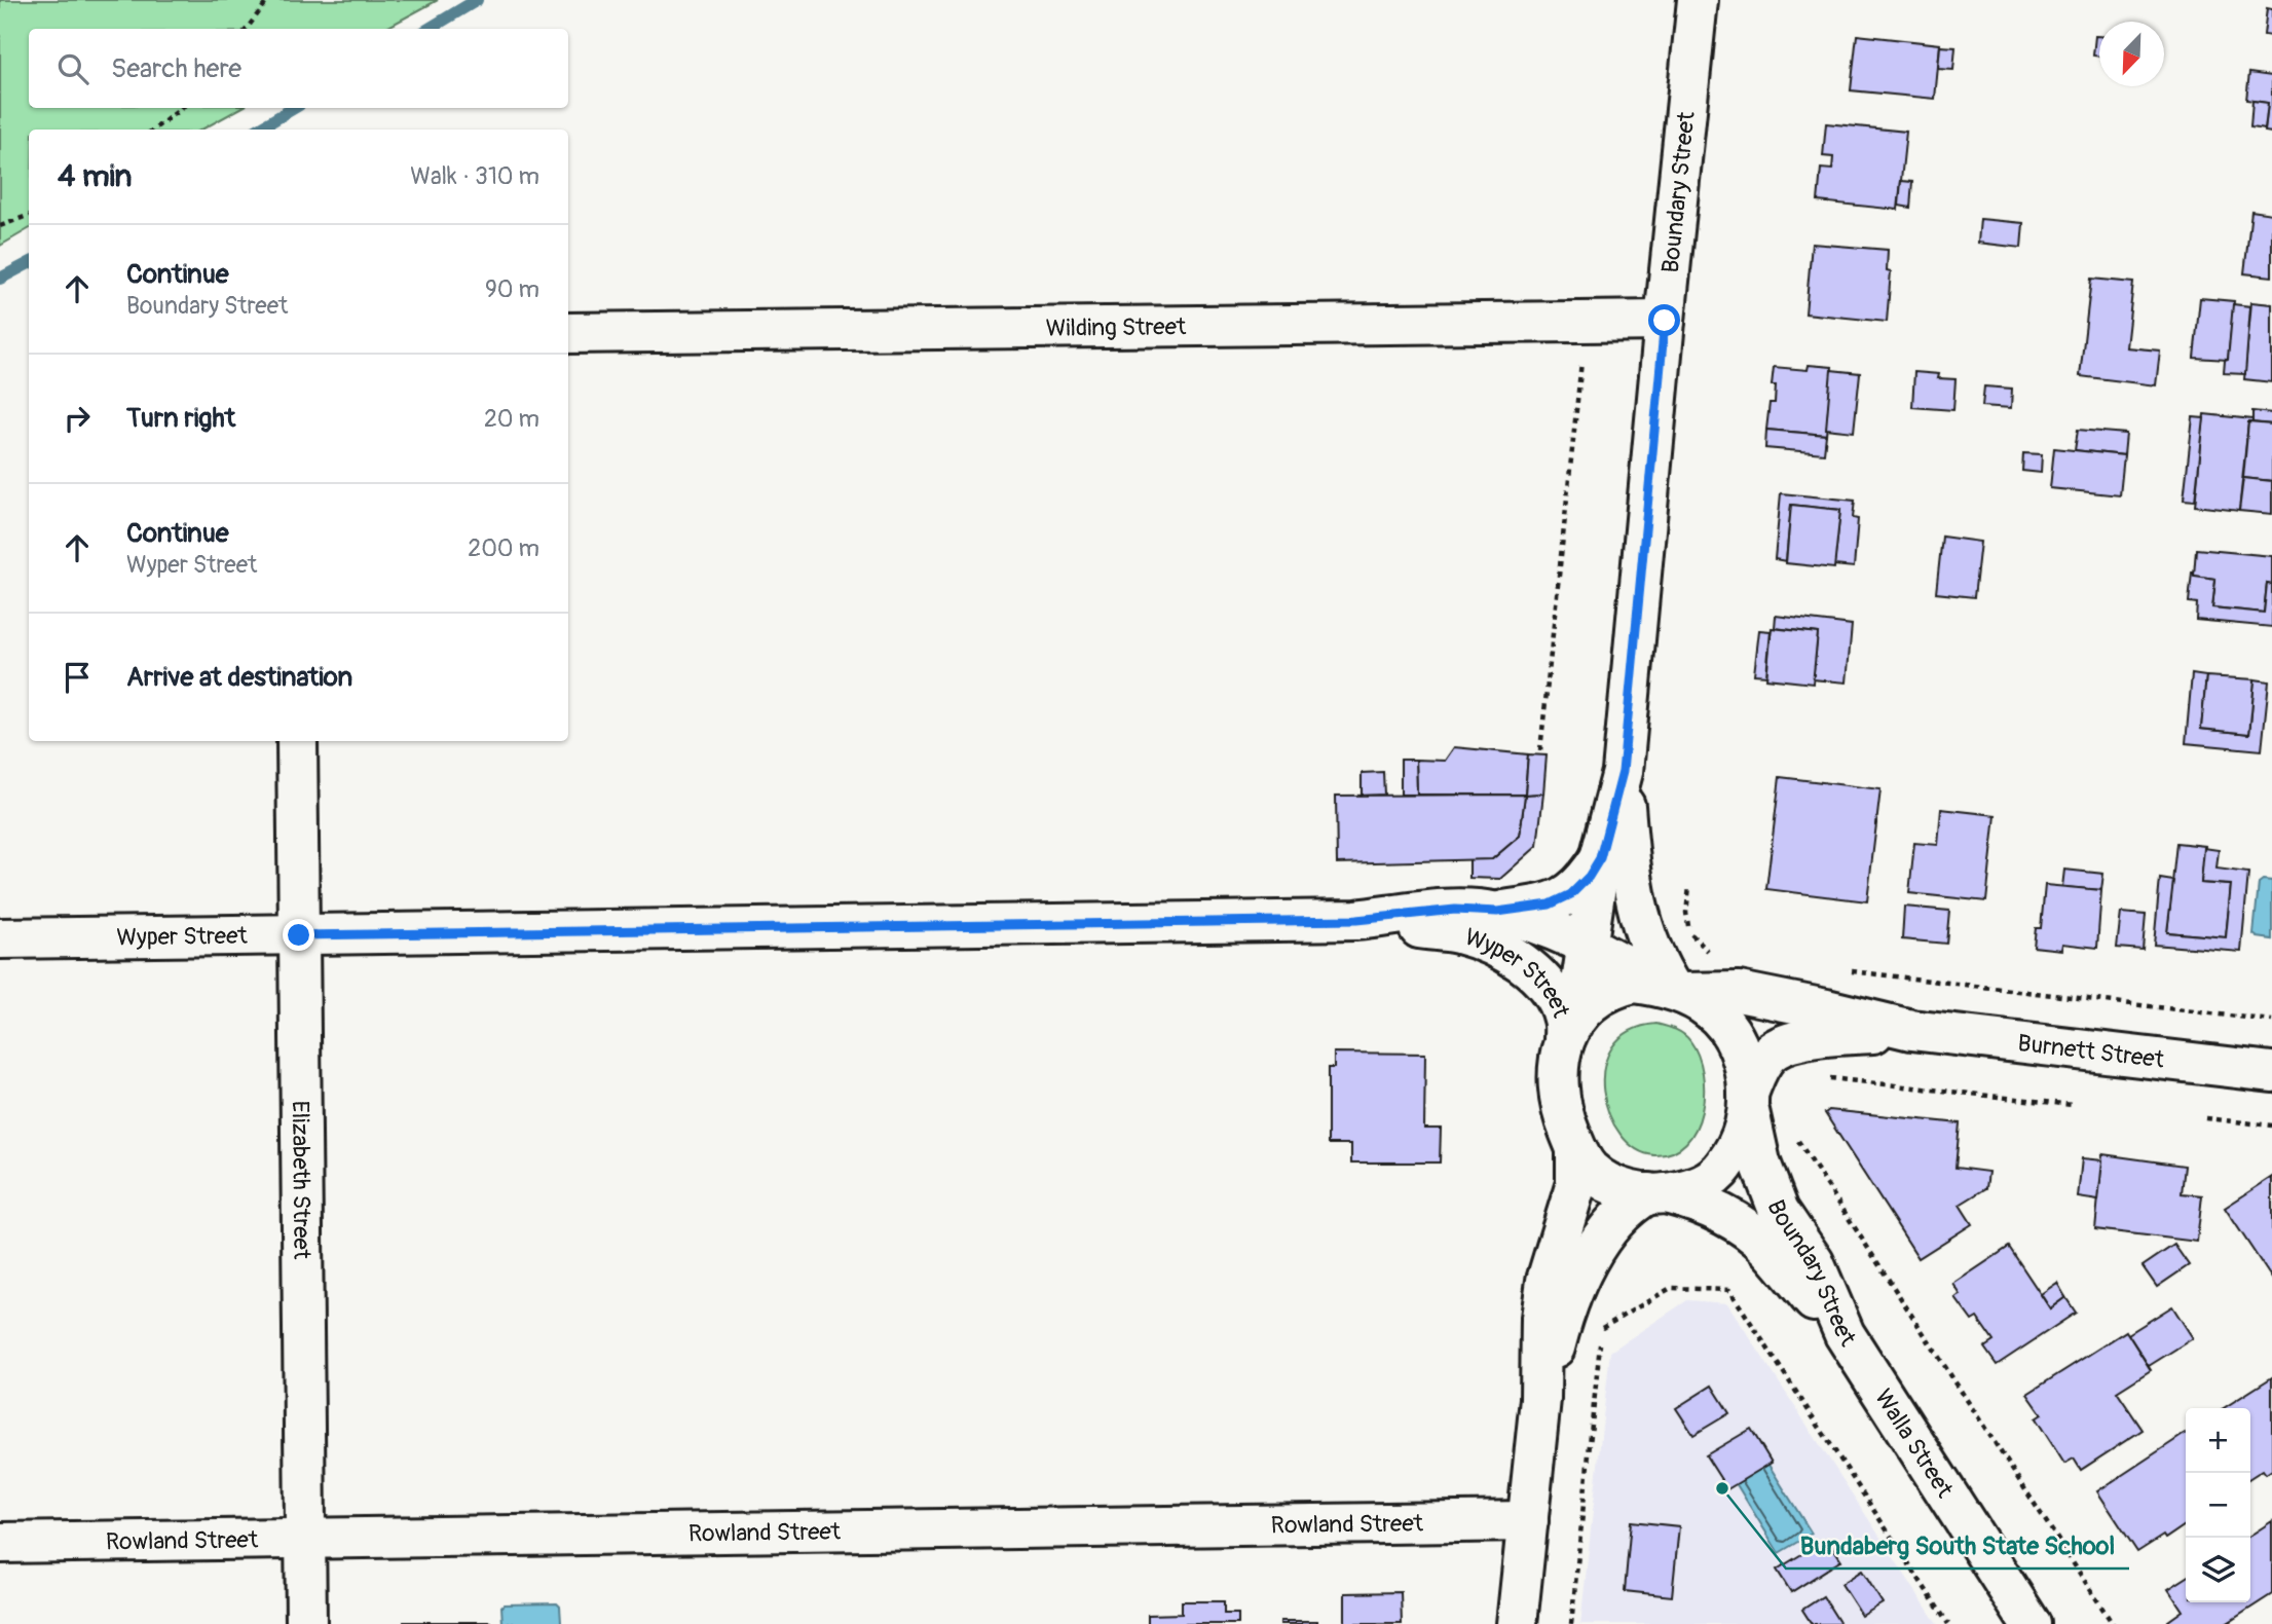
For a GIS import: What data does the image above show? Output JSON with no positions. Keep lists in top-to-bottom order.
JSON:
{
  "streets": {
    "street": [
      "Boundary Street",
      "Wilding Street",
      "Wyper Street",
      "Burnett Street",
      "Elizabeth Street",
      "Walla Street",
      "Rowland Street"
    ]
  },
  "crossings": [
    ["Boundary Street", "Wilding Street"],
    ["Boundary Street", "Wyper Street"],
    ["Boundary Street", "Burnett Street"],
    ["Boundary Street", "Walla Street"],
    ["Wyper Street", "Burnett Street"],
    ["Wyper Street", "Elizabeth Street"],
    ["Elizabeth Street", "Rowland Street"]
  ],
  "places": ["Bundaberg South State School"],
  "north": "bottom left",
  "page": {
    "search": "Search here",
    "heading": ["4 min", "Walk · 310 m"],
    "list": [
      ["Continue", "Boundary Street", "90 m"],
      ["Turn right", "20 m"],
      ["Continue", "Wyper Street", "200 m"],
      "Arrive at destination"
    ],
    "map_buttons": ["+", "−"]
  }
}
